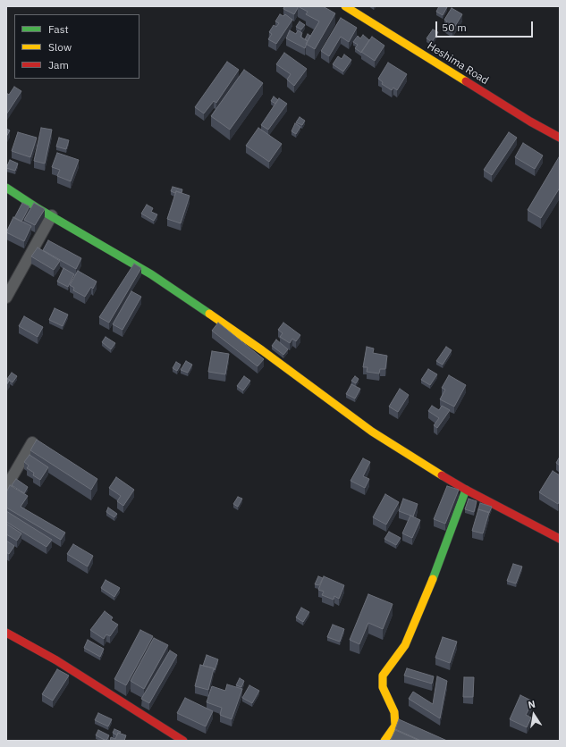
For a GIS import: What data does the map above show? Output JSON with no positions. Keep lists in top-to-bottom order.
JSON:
{
  "streets": {
    "street": ["Heshima Road"]
  },
  "legend": ["Fast", "Slow", "Jam"],
  "scale_bar": "50 m",
  "north": "top"
}
